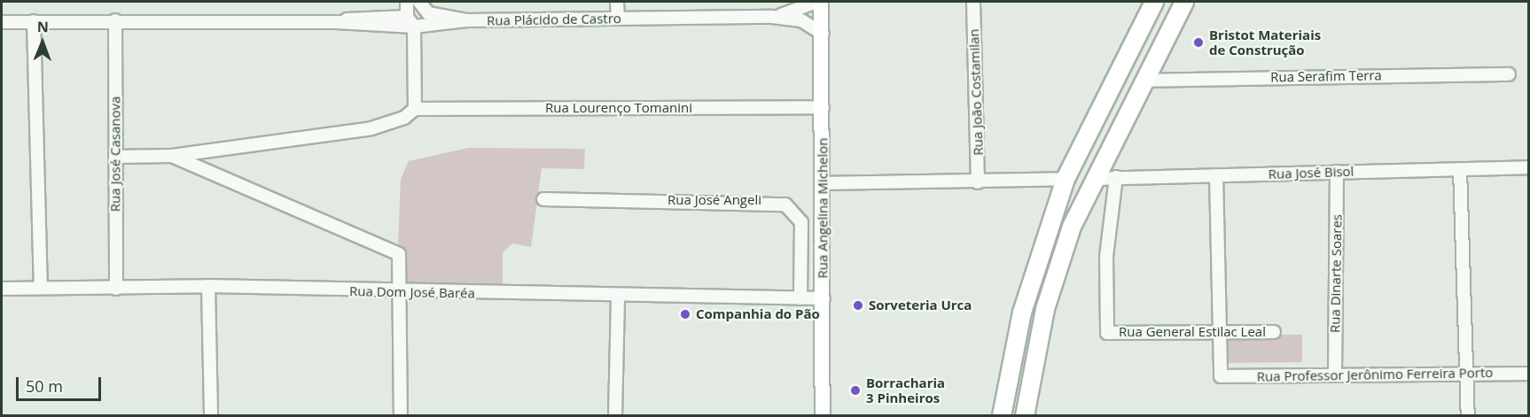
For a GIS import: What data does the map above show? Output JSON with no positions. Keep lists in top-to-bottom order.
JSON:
{
  "streets": {
    "main road": ["Rua Angelina Michelon"],
    "street": [
      "Rua Plácido de Castro",
      "Rua Serafim Terra",
      "Rua João Costamilan",
      "Rua Lourenço Tomanini",
      "Rua José Casanova",
      "Rua José Bisol",
      "Rua José Angeli",
      "Rua Dinarte Soares",
      "Rua Dom José Baréa",
      "Rua General Estilac Leal",
      "Rua Professor Jerônimo Ferreira Porto"
    ]
  },
  "crossings": [
    ["Rua Plácido de Castro", "Rua José Casanova"],
    ["Rua Plácido de Castro", "Rua Angelina Michelon"],
    ["Rua Lourenço Tomanini", "Rua Angelina Michelon"],
    ["Rua José Casanova", "Rua Dom José Baréa"],
    ["Rua José Bisol", "Rua Dinarte Soares"],
    ["Rua José Bisol", "Rua General Estilac Leal"],
    ["Rua José Angeli", "Rua Dom José Baréa"],
    ["Rua Angelina Michelon", "Rua Dom José Baréa"],
    ["Rua Dinarte Soares", "Rua Professor Jerônimo Ferreira Porto"],
    ["Rua General Estilac Leal", "Rua Professor Jerônimo Ferreira Porto"]
  ],
  "places": [
    "Bristot Materiais de Construção",
    "Sorveteria Urca",
    "Companhia do Pão",
    "Borracharia 3 Pinheiros"
  ],
  "scale_bar": "50 m",
  "north": "top"
}
